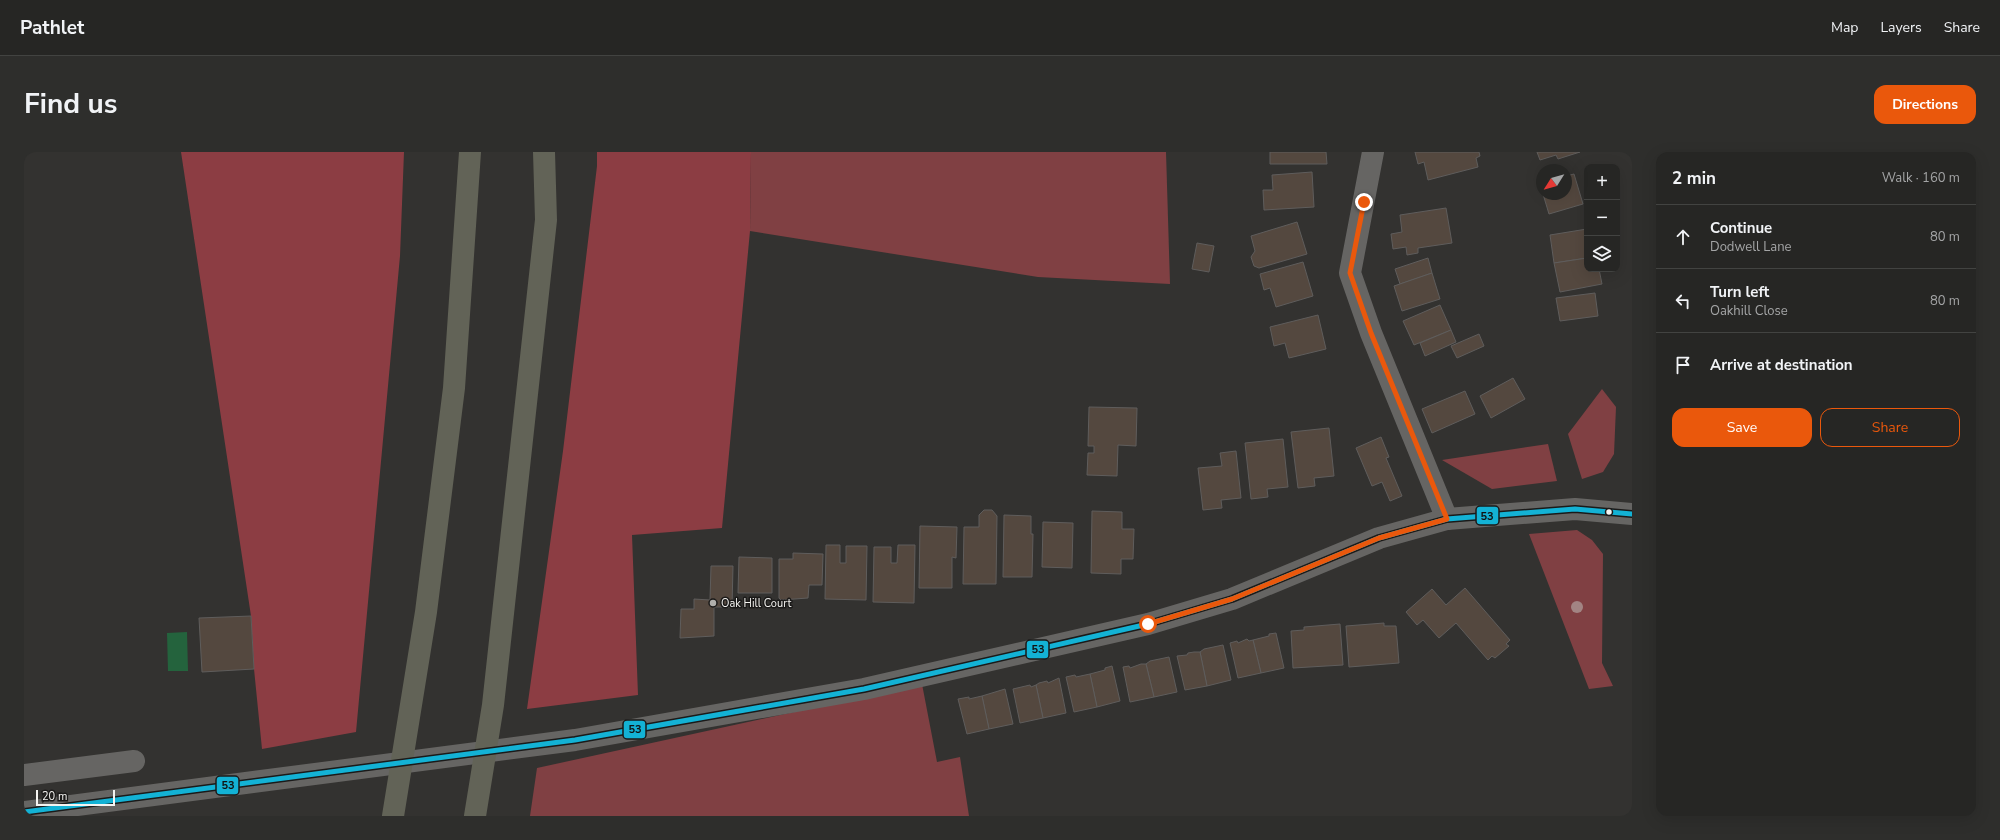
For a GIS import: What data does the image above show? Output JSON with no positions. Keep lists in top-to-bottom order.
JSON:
{
  "places": ["Oak Hill Court"],
  "lines": ["transit line 53"],
  "scale_bar": "20 m",
  "north": "bottom left",
  "page": {
    "header": "Pathlet",
    "nav": ["Map", "Layers", "Share"],
    "title": "Find us",
    "buttons": [
      "Directions",
      ["Save", "Share"]
    ],
    "heading": ["2 min", "Walk · 160 m"],
    "map_buttons": ["+", "−"],
    "list": [
      ["Continue", "Dodwell Lane", "80 m"],
      ["Turn left", "Oakhill Close", "80 m"],
      "Arrive at destination"
    ],
    "scale": "20 m"
  }
}
